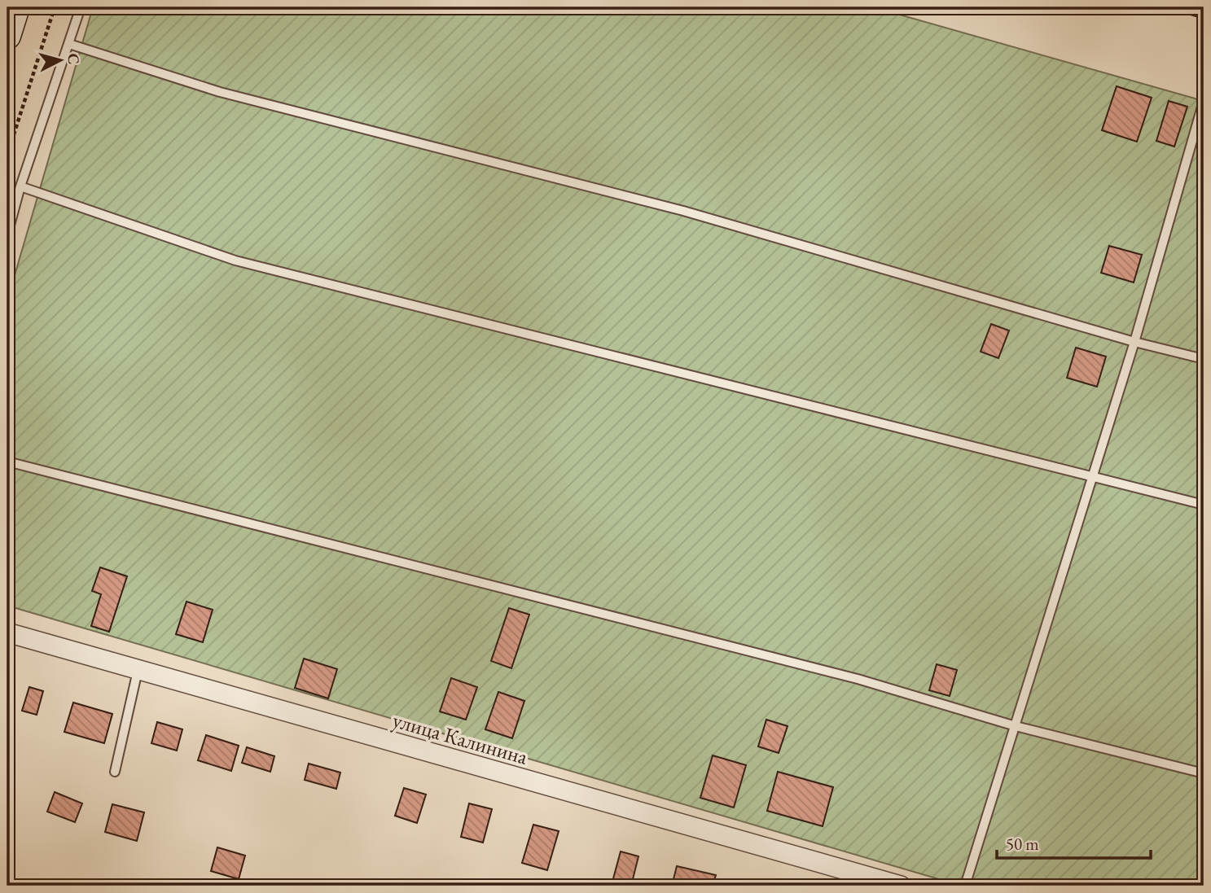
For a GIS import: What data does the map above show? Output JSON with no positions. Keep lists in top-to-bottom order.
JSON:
{
  "streets": {
    "street": ["улица Калинина"]
  },
  "scale_bar": "50 m",
  "north": "right"
}
